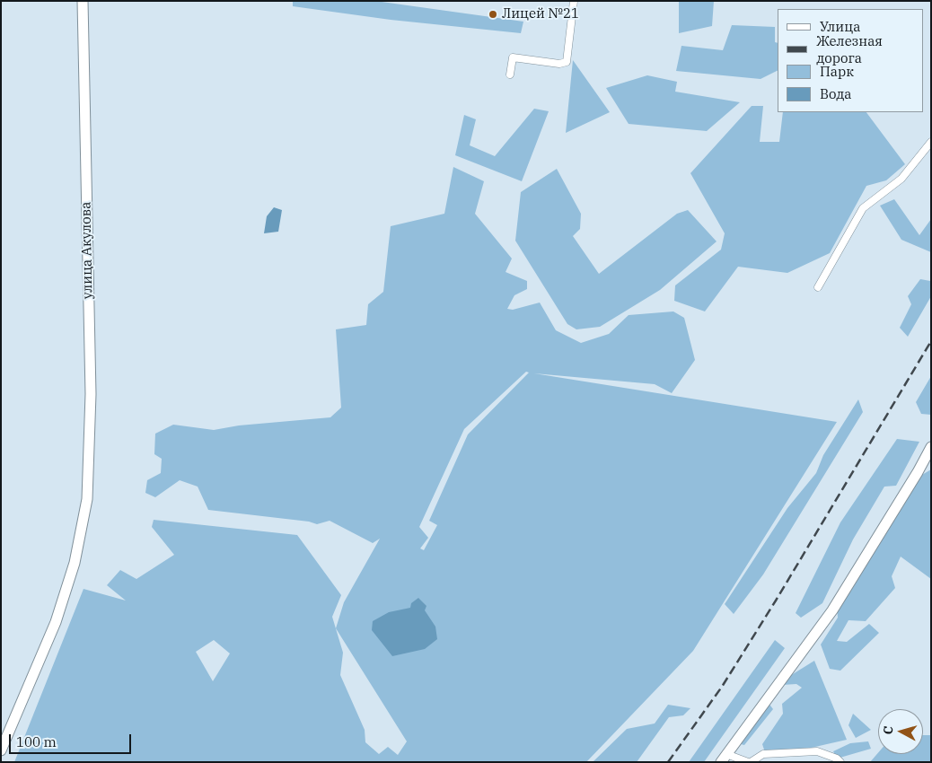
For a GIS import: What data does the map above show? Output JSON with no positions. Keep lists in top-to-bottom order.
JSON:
{
  "streets": {
    "main road": ["улица Акулова"]
  },
  "places": ["Лицей №21"],
  "legend": [
    "Улица",
    "Железная дорога",
    "Парк",
    "Вода"
  ],
  "scale_bar": "100 m",
  "north": "left"
}
